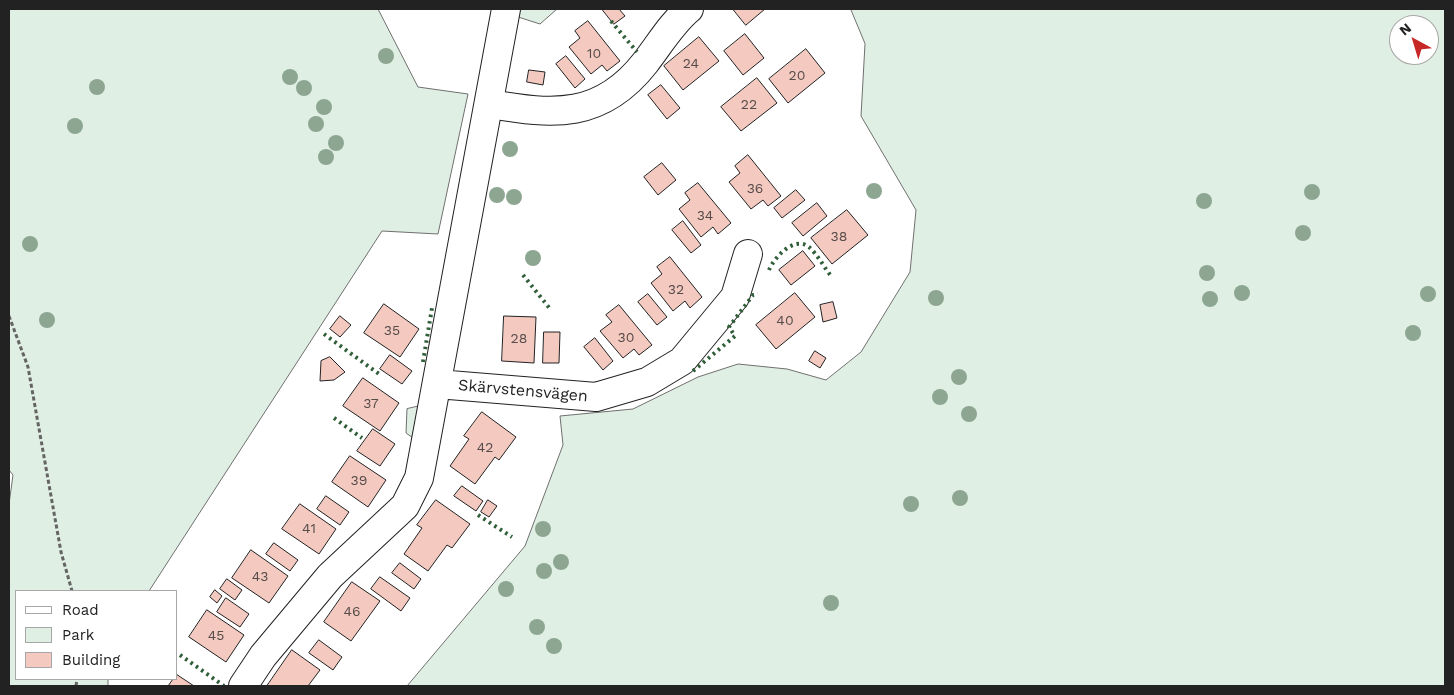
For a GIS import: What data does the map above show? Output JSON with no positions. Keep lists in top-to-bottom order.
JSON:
{
  "streets": {
    "street": ["Skärvstensvägen"]
  },
  "house_numbers": [
    "10",
    "24",
    "20",
    "22",
    "36",
    "34",
    "38",
    "32",
    "40",
    "35",
    "30",
    "28",
    "37",
    "42",
    "39",
    "41",
    "43",
    "46",
    "45"
  ],
  "legend": ["Road", "Park", "Building"],
  "north": "top left"
}
